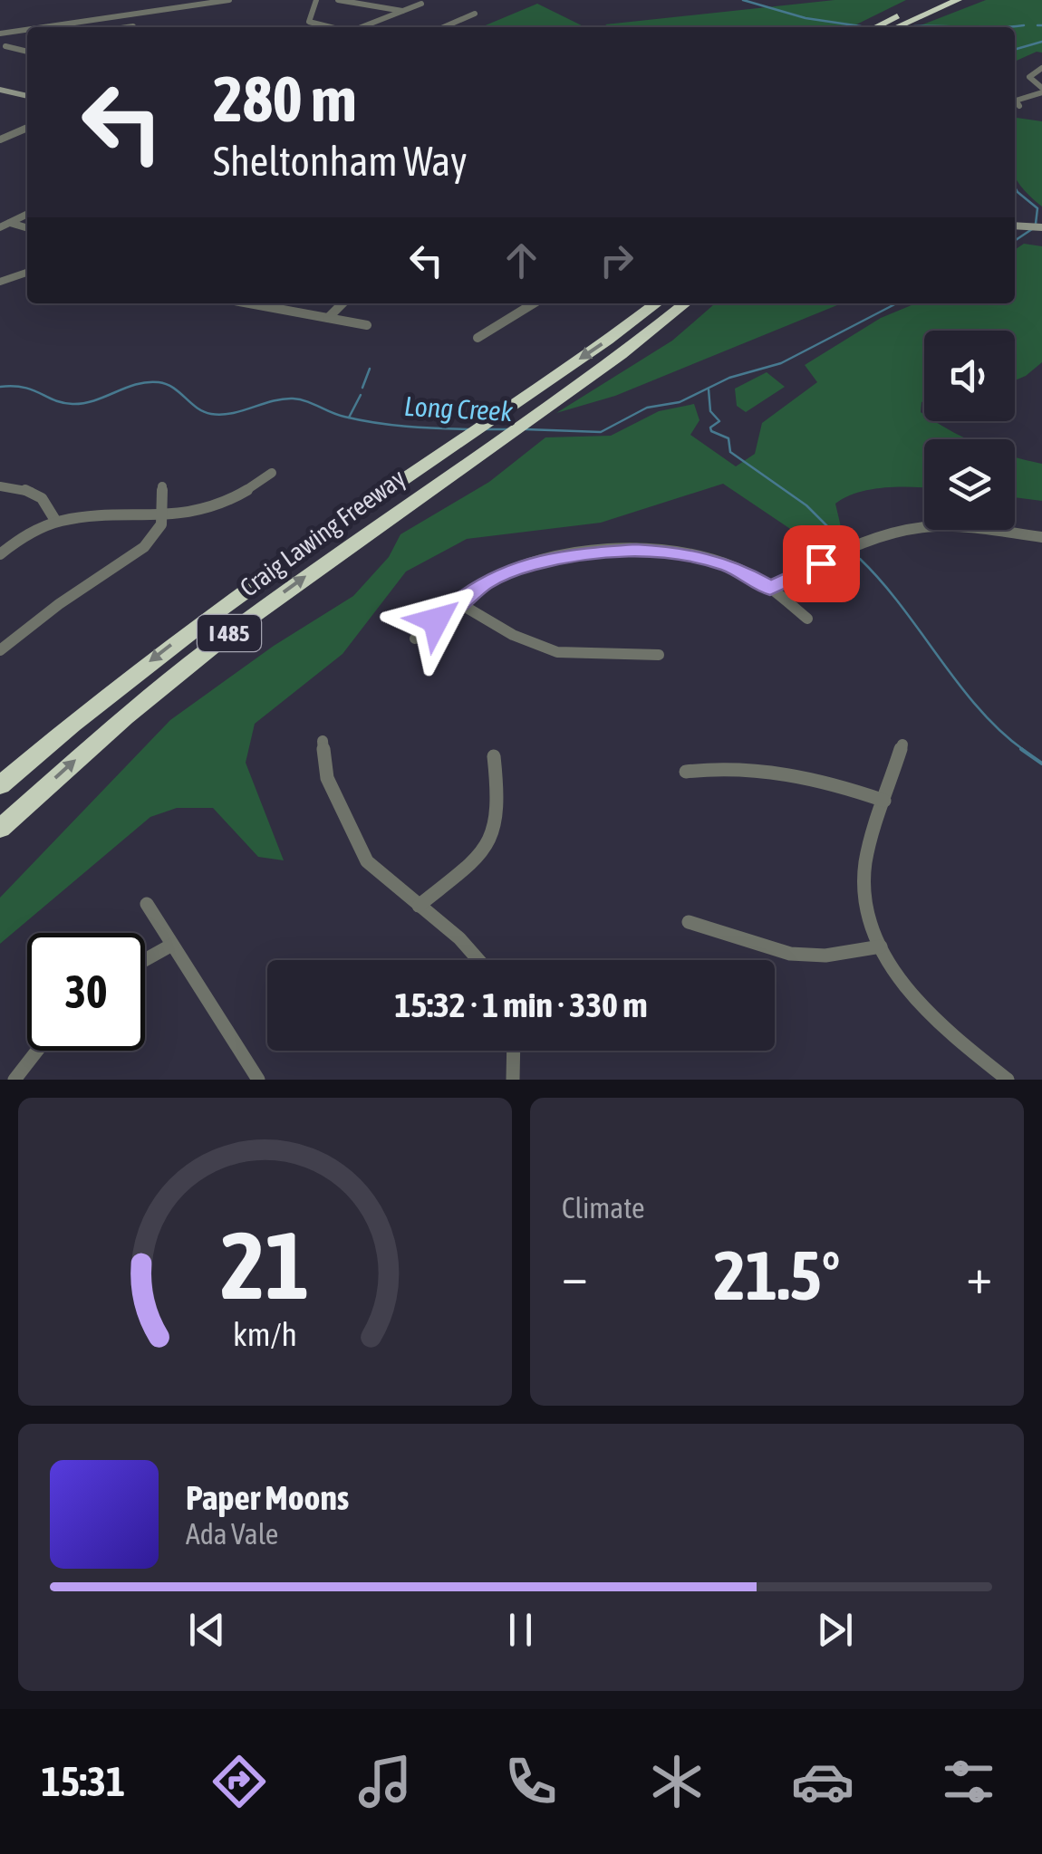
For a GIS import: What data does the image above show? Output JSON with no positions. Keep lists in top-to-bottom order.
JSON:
{
  "streets": {
    "highway": ["Craig Lawing Freeway", "I 485"]
  },
  "water": ["Long Creek"],
  "page": {
    "turn": ["280 m", "Sheltonham Way"],
    "limit": "30",
    "trip": "15:32 · 1 min · 330 m",
    "tile": "Climate",
    "heat": ["−", "21.5°", "+"],
    "song": ["Paper Moons", "Ada Vale"],
    "tabs": "15:31",
    "gauge": ["21", "km/h"]
  }
}
